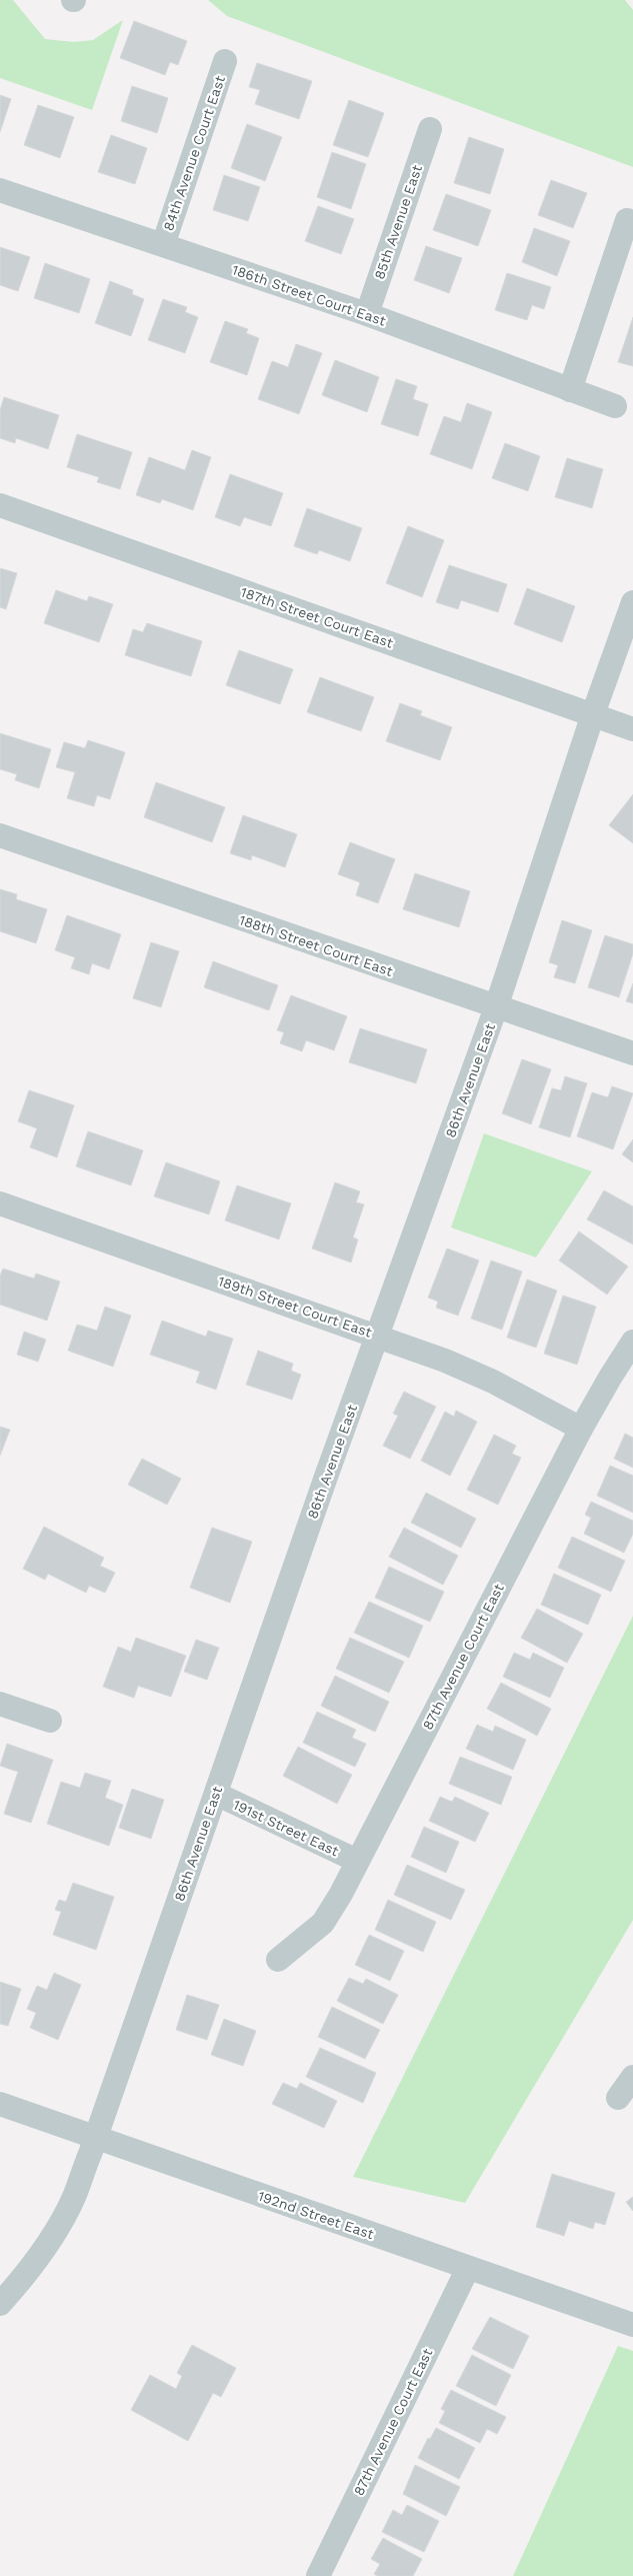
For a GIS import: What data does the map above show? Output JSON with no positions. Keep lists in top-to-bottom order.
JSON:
{
  "streets": {
    "street": [
      "84th Avenue Court East",
      "85th Avenue East",
      "186th Street Court East",
      "187th Street Court East",
      "188th Street Court East",
      "86th Avenue East",
      "189th Street Court East",
      "87th Avenue Court East",
      "191st Street East",
      "192nd Street East"
    ]
  },
  "crossings": [
    ["84th Avenue Court East", "186th Street Court East"],
    ["85th Avenue East", "186th Street Court East"],
    ["187th Street Court East", "86th Avenue East"],
    ["188th Street Court East", "86th Avenue East"],
    ["86th Avenue East", "189th Street Court East"],
    ["86th Avenue East", "191st Street East"],
    ["86th Avenue East", "192nd Street East"],
    ["189th Street Court East", "87th Avenue Court East"],
    ["87th Avenue Court East", "191st Street East"],
    ["87th Avenue Court East", "192nd Street East"]
  ]
}
